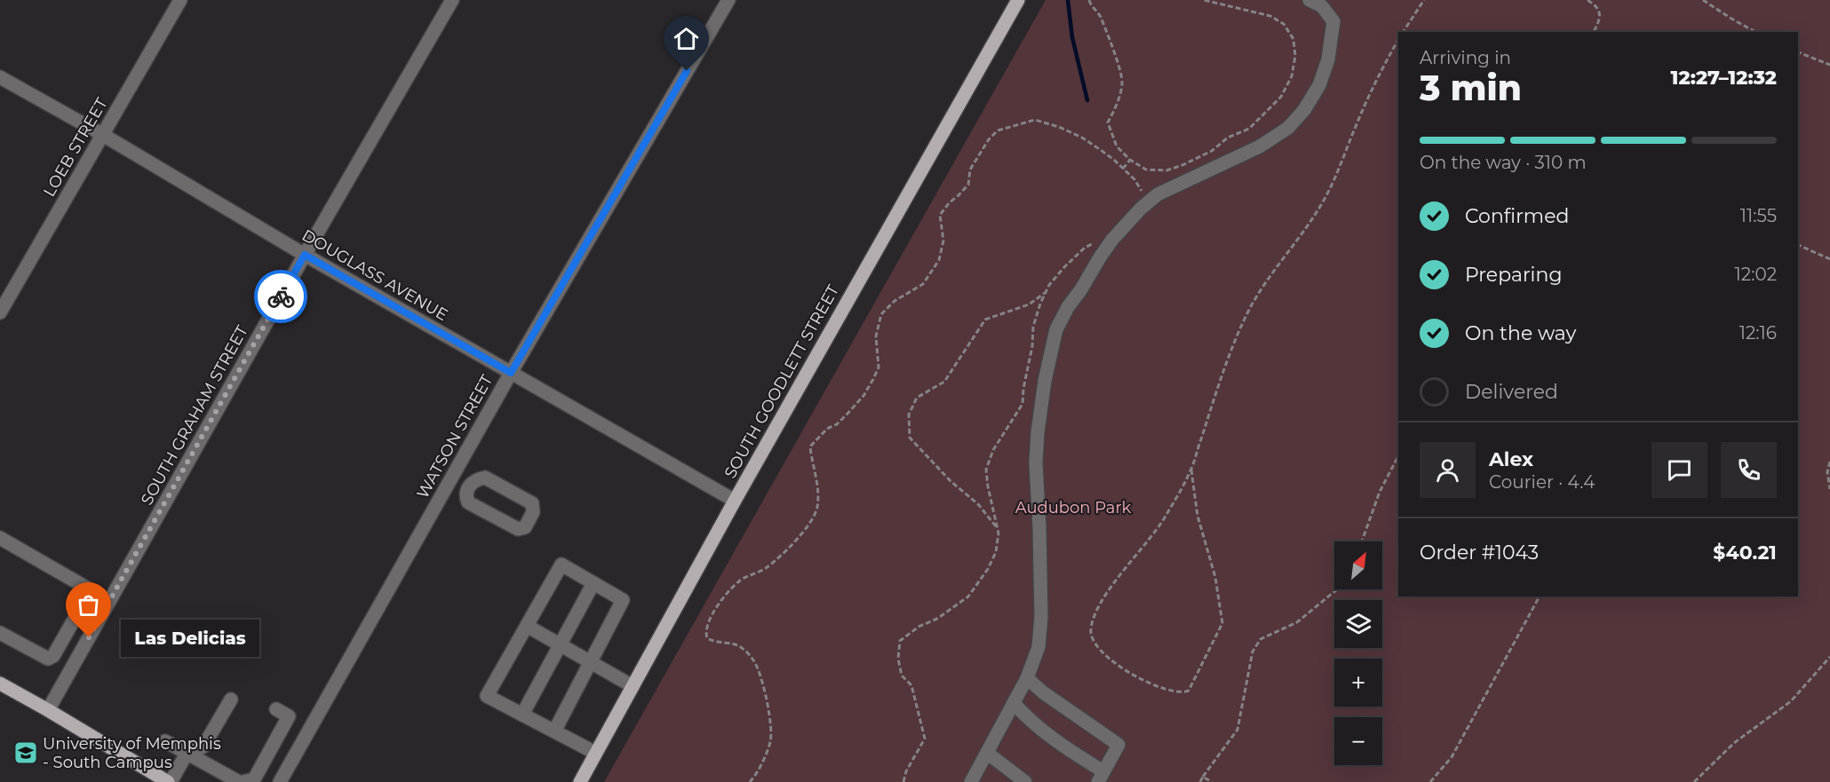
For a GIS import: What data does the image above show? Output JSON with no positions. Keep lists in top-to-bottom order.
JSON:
{
  "streets": {
    "main road": ["SOUTH GOODLETT STREET"],
    "street": [
      "LOEB STREET",
      "DOUGLASS AVENUE",
      "SOUTH GRAHAM STREET",
      "WATSON STREET"
    ]
  },
  "crossings": [
    ["LOEB STREET", "DOUGLASS AVENUE"],
    ["DOUGLASS AVENUE", "SOUTH GOODLETT STREET"],
    ["DOUGLASS AVENUE", "SOUTH GRAHAM STREET"],
    ["DOUGLASS AVENUE", "WATSON STREET"]
  ],
  "parks": ["Audubon Park"],
  "places": {
    "other": ["Las Delicias"],
    "school or university": ["University of Memphis - South Campus"]
  },
  "north": "top right",
  "page": {
    "heading": ["3 min", "Arriving in", "12:27–12:32"],
    "panel": [
      "Alex",
      "Courier · 4.4",
      "Order #1043",
      "$40.21"
    ],
    "bar": "On the way · 310 m",
    "list": [
      ["Confirmed", "11:55"],
      ["Preparing", "12:02"],
      ["On the way", "12:16"],
      "Delivered"
    ],
    "map_buttons": ["+", "−"],
    "bubble": "Las Delicias"
  }
}
